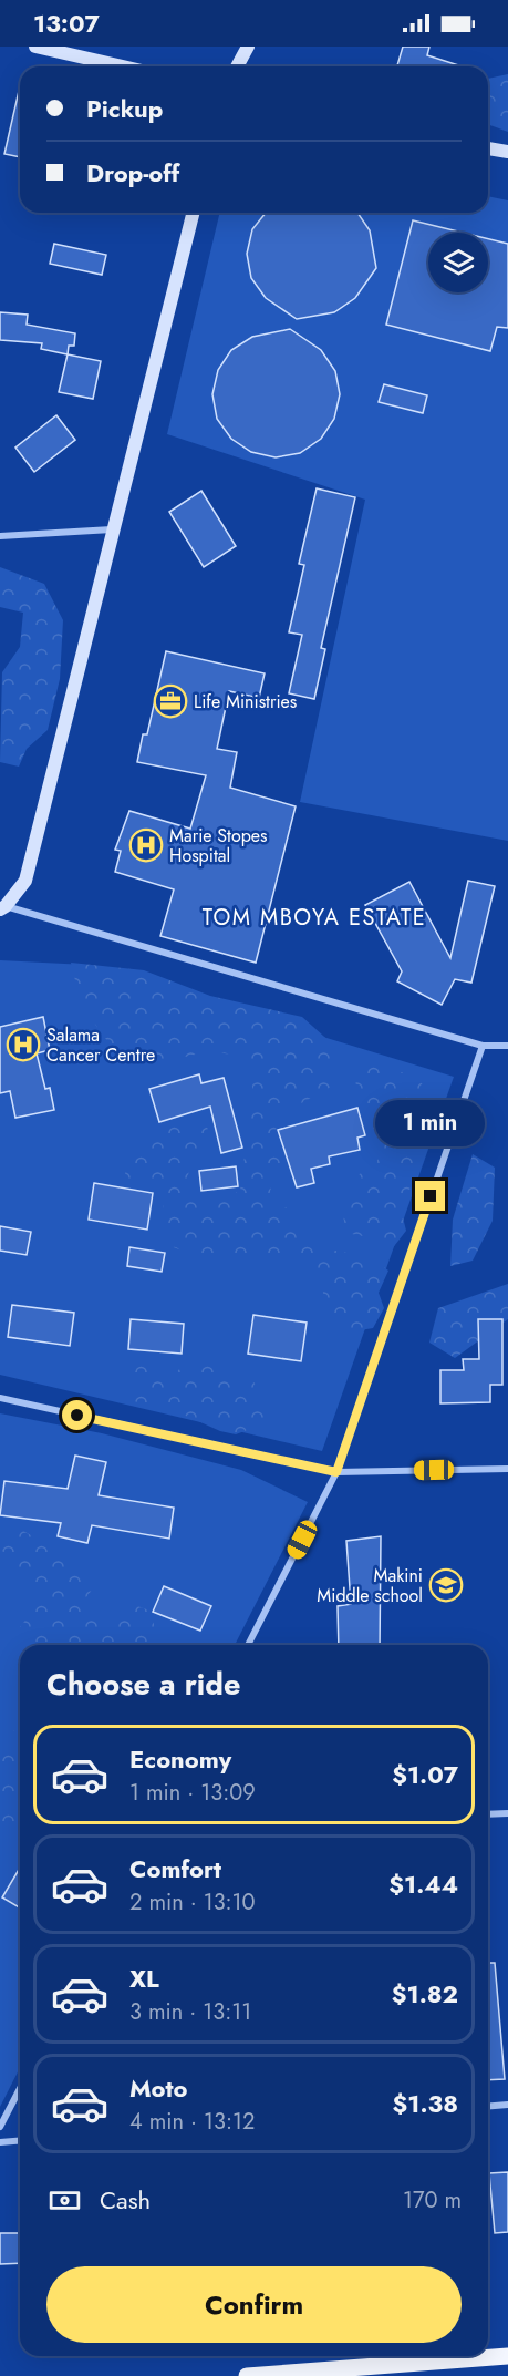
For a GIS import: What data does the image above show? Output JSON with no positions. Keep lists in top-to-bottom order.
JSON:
{
  "districts": ["TOM MBOYA ESTATE"],
  "places": {
    "office": ["Life Ministries"],
    "hospital": ["Marie Stopes Hospital", "Salama Cancer Centre"],
    "school or university": ["Makini Middle school"]
  },
  "page": {
    "status": "13:07",
    "banner": ["Pickup", "Drop-off"],
    "bubble": "1 min",
    "heading": "Choose a ride",
    "list": [
      {
        "name": "Economy",
        "note": "1 min · 13:09",
        "value": "$1.07"
      },
      {
        "name": "Comfort",
        "note": "2 min · 13:10",
        "value": "$1.44"
      },
      {
        "name": "XL",
        "note": "3 min · 13:11",
        "value": "$1.82"
      },
      {
        "name": "Moto",
        "note": "4 min · 13:12",
        "value": "$1.38"
      }
    ],
    "pay": ["Cash", "170 m"],
    "buttons": "Confirm"
  }
}
